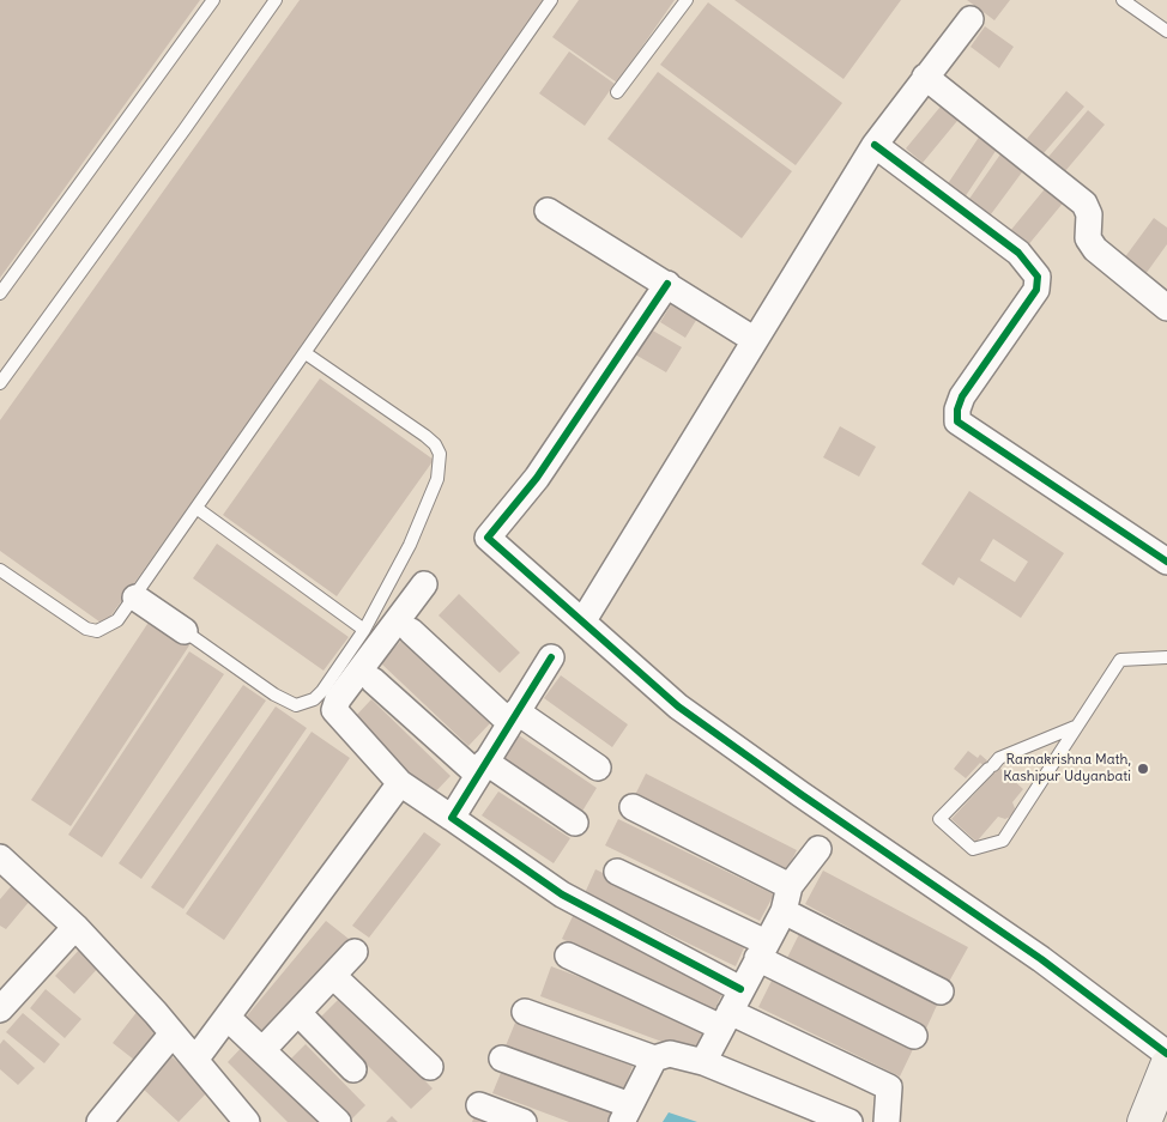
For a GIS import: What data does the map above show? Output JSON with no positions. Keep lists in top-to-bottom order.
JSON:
{
  "places": ["Ramakrishna Math, Kashipur Udyanbati"]
}
